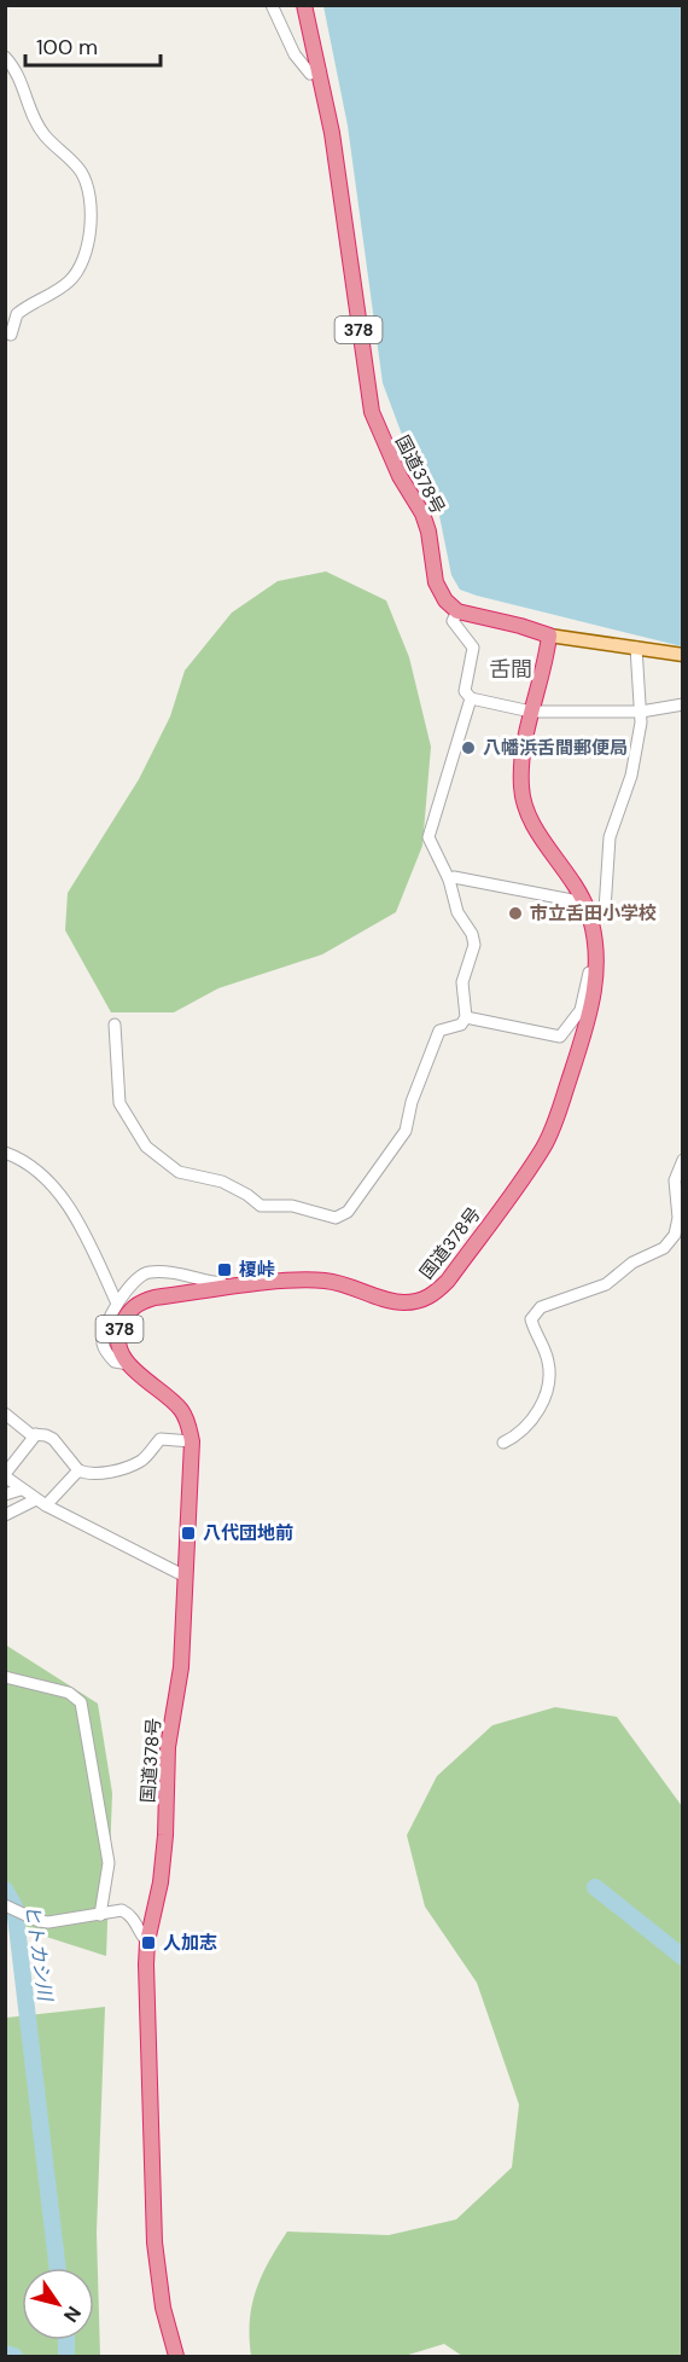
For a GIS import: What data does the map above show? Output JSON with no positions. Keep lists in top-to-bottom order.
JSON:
{
  "streets": {
    "highway": ["378", "国道378号"]
  },
  "districts": ["舌間"],
  "water": ["ヒトカシ川"],
  "places": {
    "other": ["八幡浜舌間郵便局", "市立舌田小学校"],
    "transit": ["榎峠", "八代団地前", "人加志"]
  },
  "scale_bar": "100 m",
  "north": "bottom right"
}
